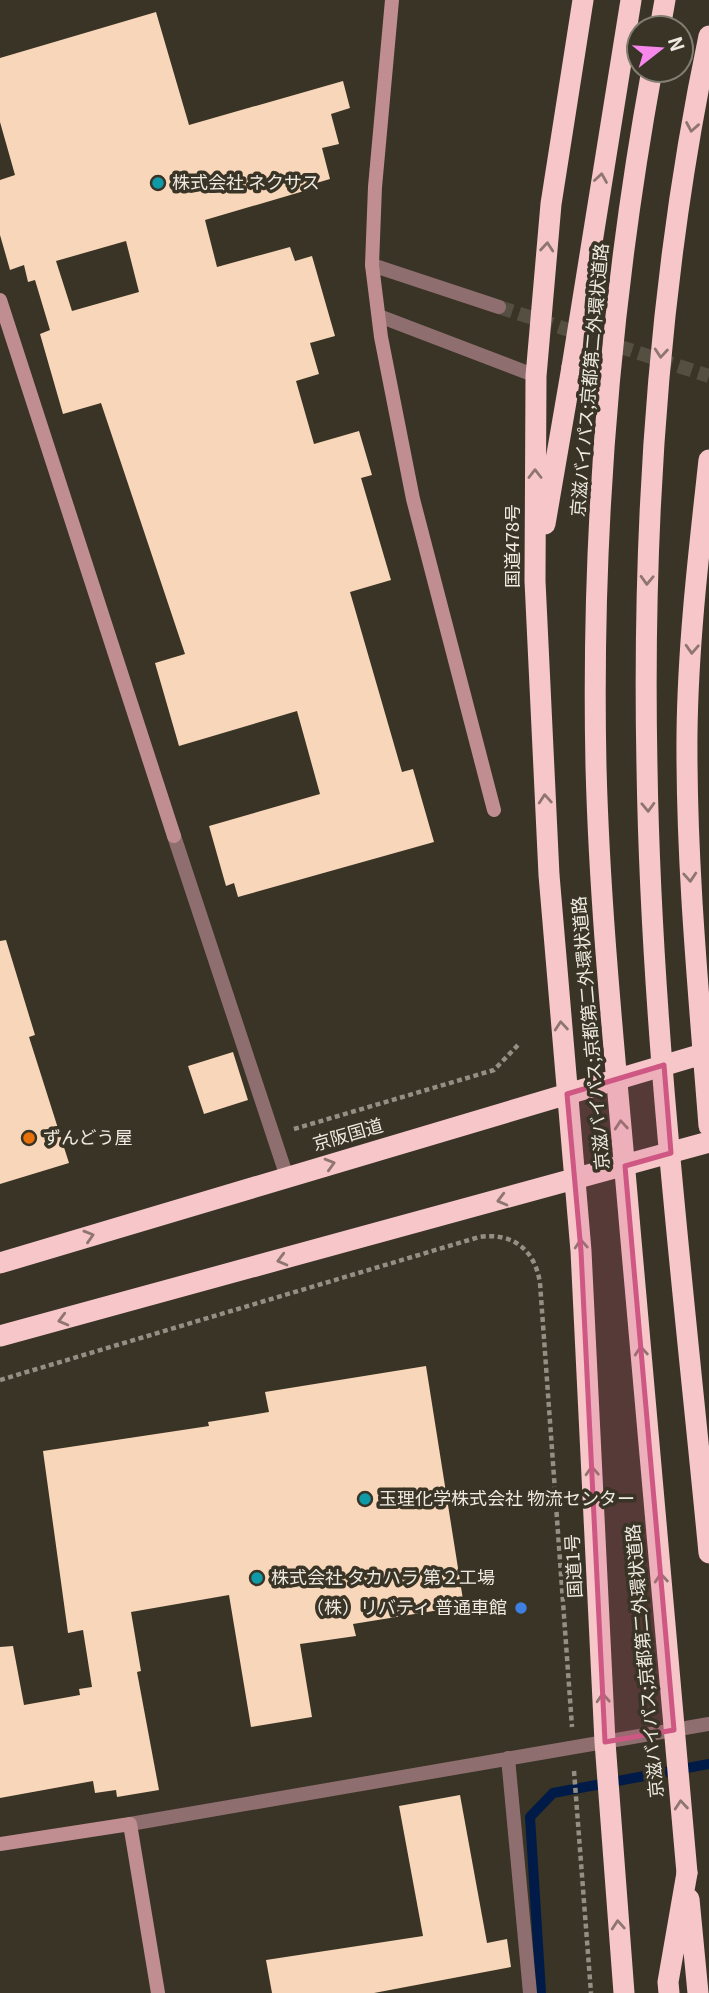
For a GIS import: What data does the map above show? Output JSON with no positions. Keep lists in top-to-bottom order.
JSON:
{
  "streets": {
    "highway": [
      "京滋バイパス;京都第二外環状道路",
      "国道478号",
      "京阪国道",
      "国道1号"
    ]
  },
  "crossings": [
    ["国道478号", "京阪国道"],
    ["国道478号", "国道1号"],
    ["京阪国道", "国道1号"]
  ],
  "places": [
    "株式会社 ネクサス",
    "ずんどう屋",
    "玉理化学株式会社 物流センター",
    "株式会社 タカハラ 第２工場",
    "（株）リバティ 普通車館"
  ],
  "north": "right"
}
